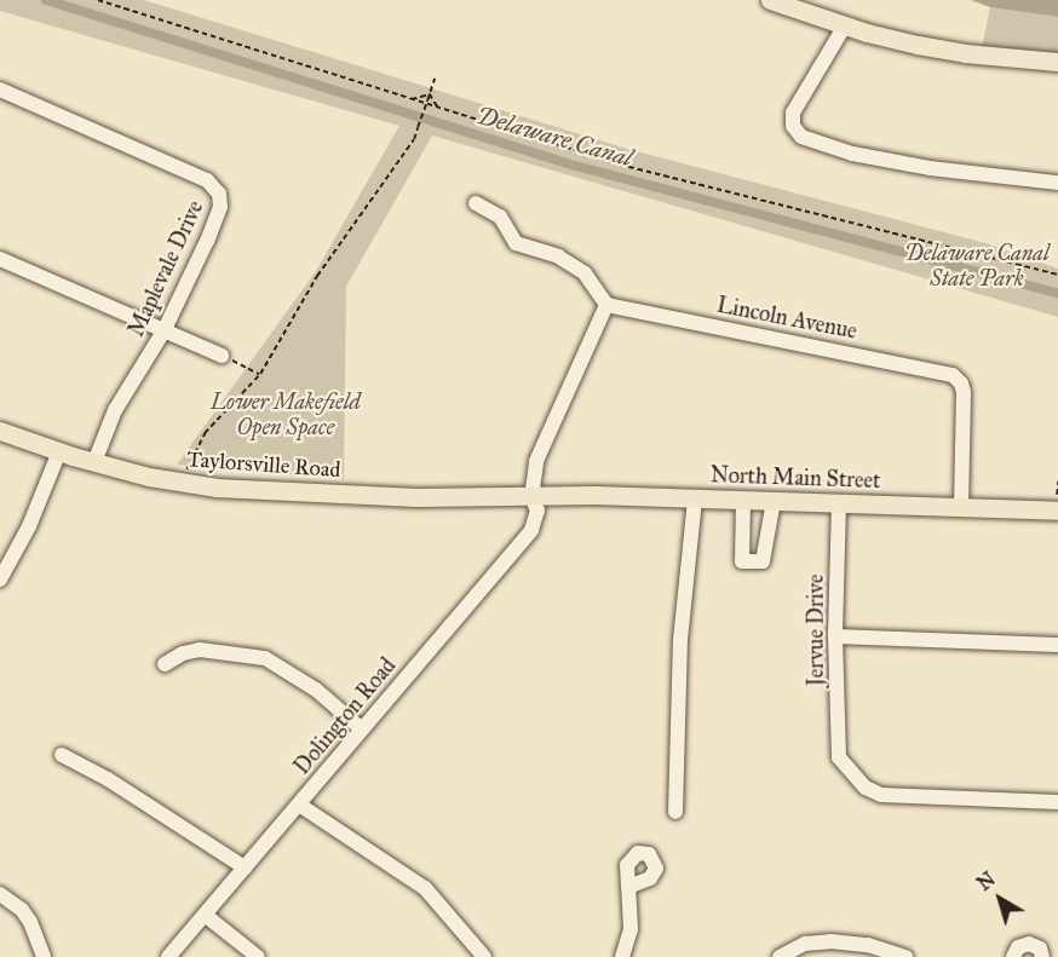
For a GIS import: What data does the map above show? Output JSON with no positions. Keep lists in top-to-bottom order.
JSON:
{
  "streets": {
    "main road": ["Taylorsville Road", "North Main Street"],
    "street": [
      "Maplevale Drive",
      "Lincoln Avenue",
      "Jervue Drive",
      "Dolington Road"
    ]
  },
  "crossings": [
    ["Maplevale Drive", "Taylorsville Road"],
    ["Lincoln Avenue", "North Main Street"],
    ["Lincoln Avenue", "Dolington Road"],
    ["Taylorsville Road", "North Main Street"],
    ["Taylorsville Road", "Dolington Road"],
    ["North Main Street", "Jervue Drive"],
    ["North Main Street", "Dolington Road"]
  ],
  "water": ["Delaware Canal"],
  "parks": ["Delaware Canal State Park", "Lower Makefield Open Space"],
  "north": "top left"
}
